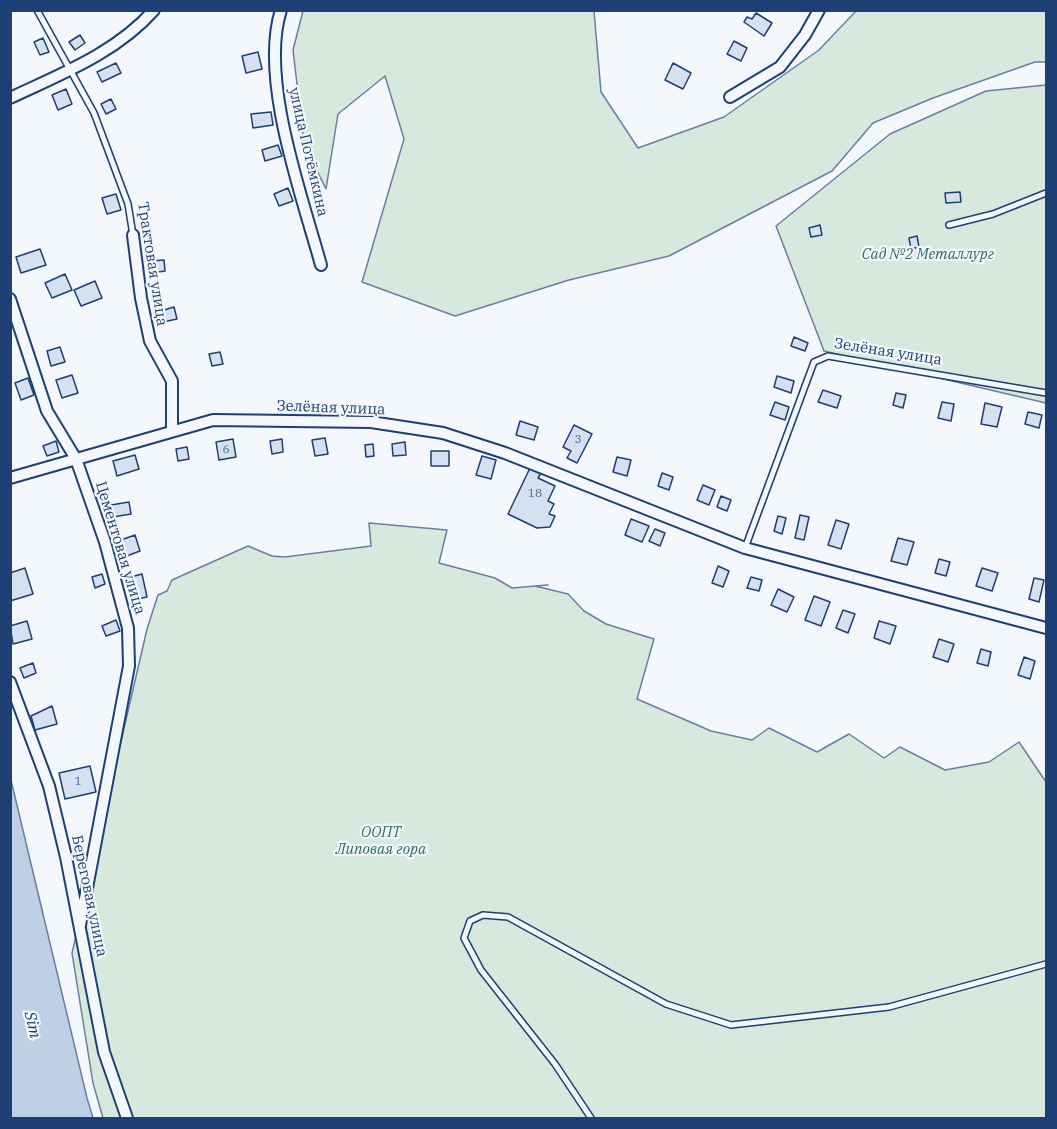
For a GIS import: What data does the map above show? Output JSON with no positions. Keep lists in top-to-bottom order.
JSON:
{
  "streets": {
    "street": [
      "улица Потёмкина",
      "Трактовая улица",
      "Зелёная улица",
      "Цементовая улица",
      "Береговая улица"
    ]
  },
  "crossings": [
    ["Трактовая улица", "Зелёная улица"],
    ["Зелёная улица", "Цементовая улица"],
    ["Цементовая улица", "Береговая улица"]
  ],
  "water": ["Sim"],
  "parks": ["Сад №2 Металлург", "ООПТ Липовая гора"],
  "house_numbers": [
    "3",
    "6",
    "18",
    "1"
  ]
}
